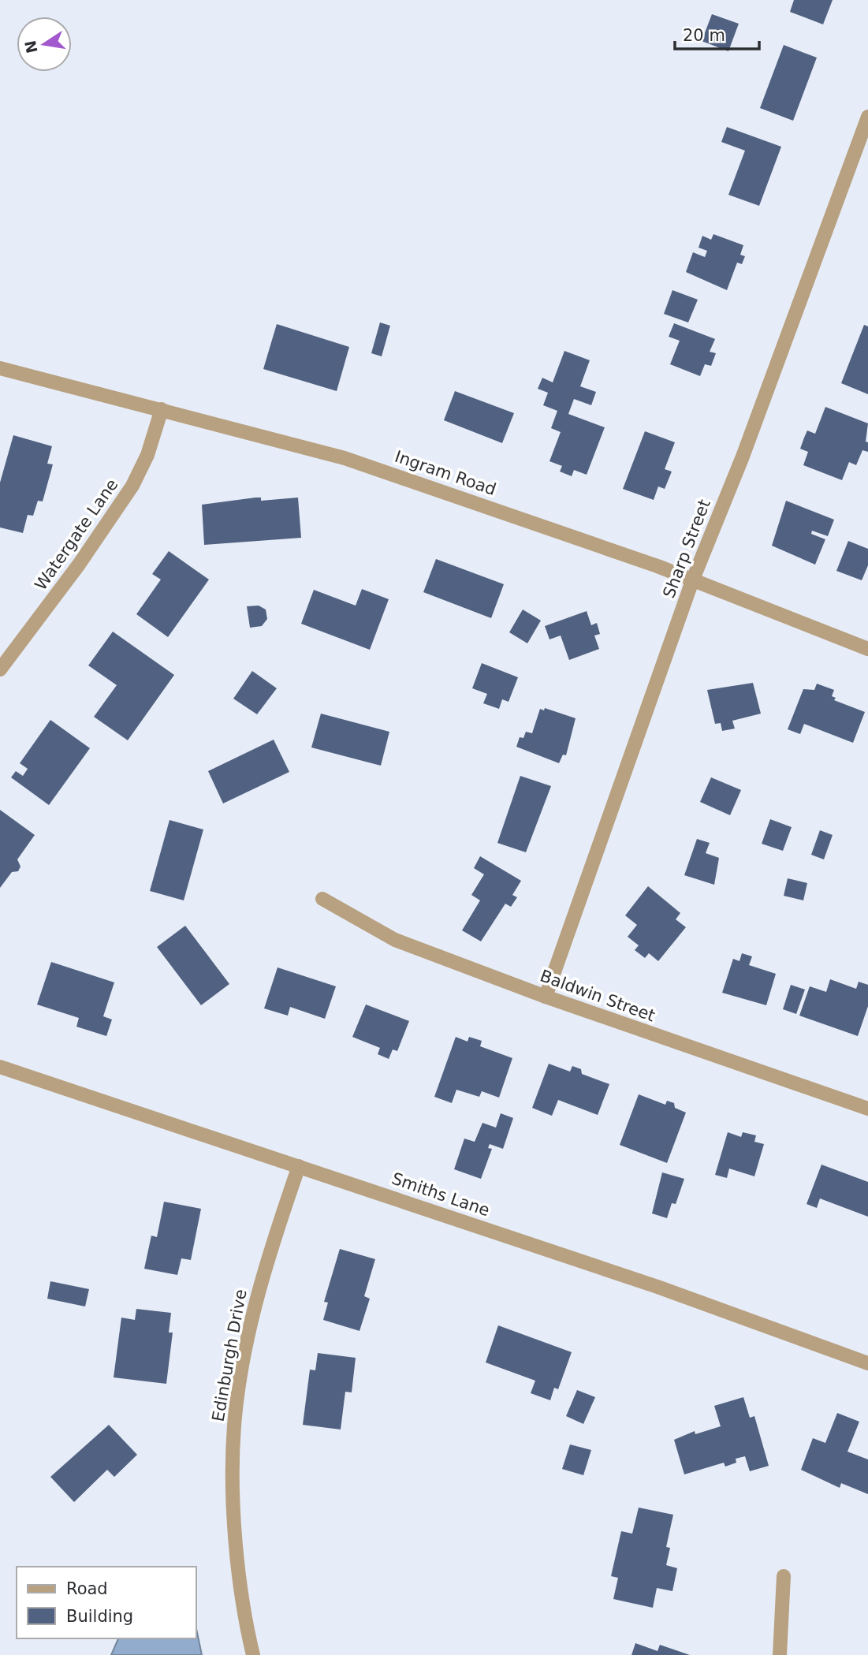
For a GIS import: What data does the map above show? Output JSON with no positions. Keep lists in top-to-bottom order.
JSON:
{
  "streets": {
    "street": [
      "Ingram Road",
      "Watergate Lane",
      "Sharp Street",
      "Baldwin Street",
      "Smiths Lane",
      "Edinburgh Drive"
    ]
  },
  "crossings": [
    ["Ingram Road", "Watergate Lane"],
    ["Ingram Road", "Sharp Street"],
    ["Sharp Street", "Baldwin Street"],
    ["Smiths Lane", "Edinburgh Drive"]
  ],
  "legend": ["Road", "Building"],
  "scale_bar": "20 m",
  "north": "left"
}
